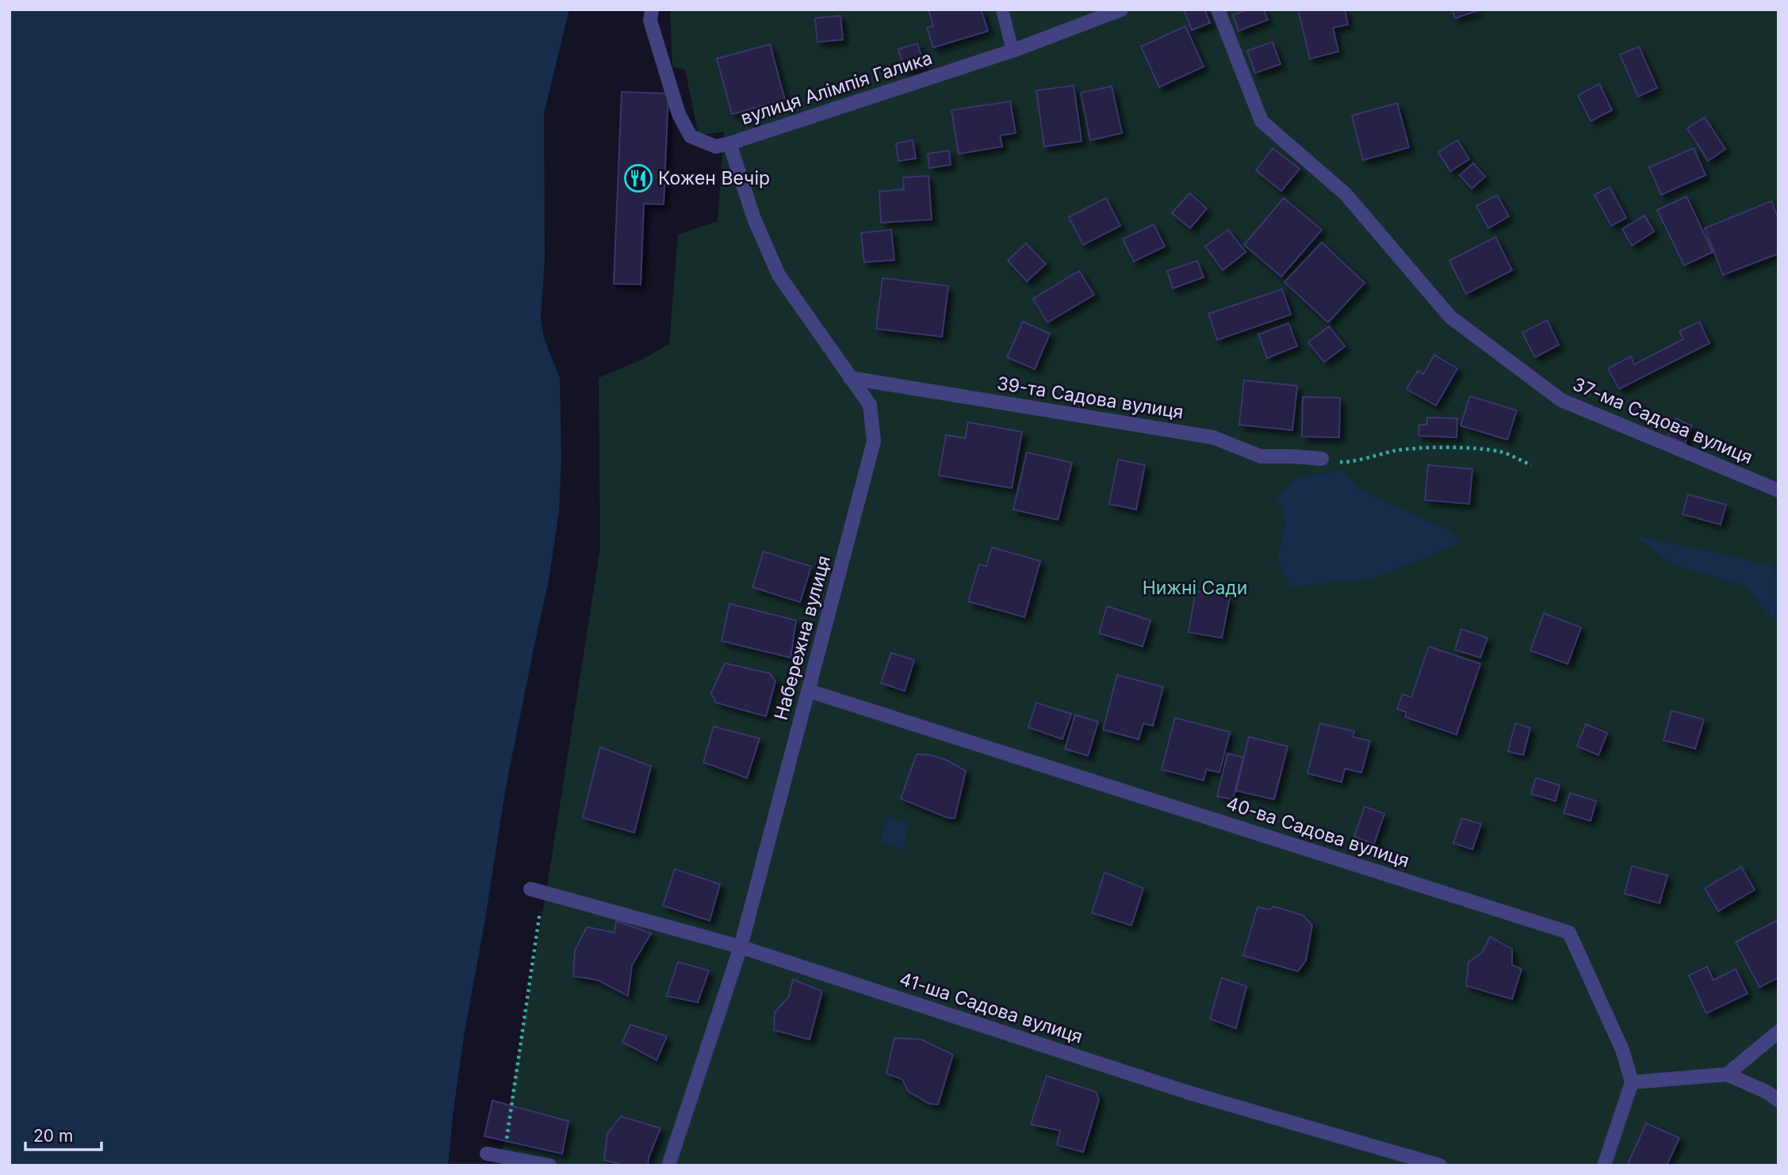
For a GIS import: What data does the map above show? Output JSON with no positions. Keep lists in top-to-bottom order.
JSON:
{
  "streets": {
    "street": [
      "вулиця Алімпія Галика",
      "39-та Садова вулиця",
      "37-ма Садова вулиця",
      "Набережна вулиця",
      "40-ва Садова вулиця",
      "41-ша Садова вулиця"
    ]
  },
  "crossings": [
    ["вулиця Алімпія Галика", "Набережна вулиця"],
    ["39-та Садова вулиця", "Набережна вулиця"],
    ["Набережна вулиця", "40-ва Садова вулиця"],
    ["Набережна вулиця", "41-ша Садова вулиця"]
  ],
  "parks": ["Нижні Сади"],
  "places": {
    "restaurant": ["Кожен Вечір"]
  },
  "scale_bar": "20 m"
}
